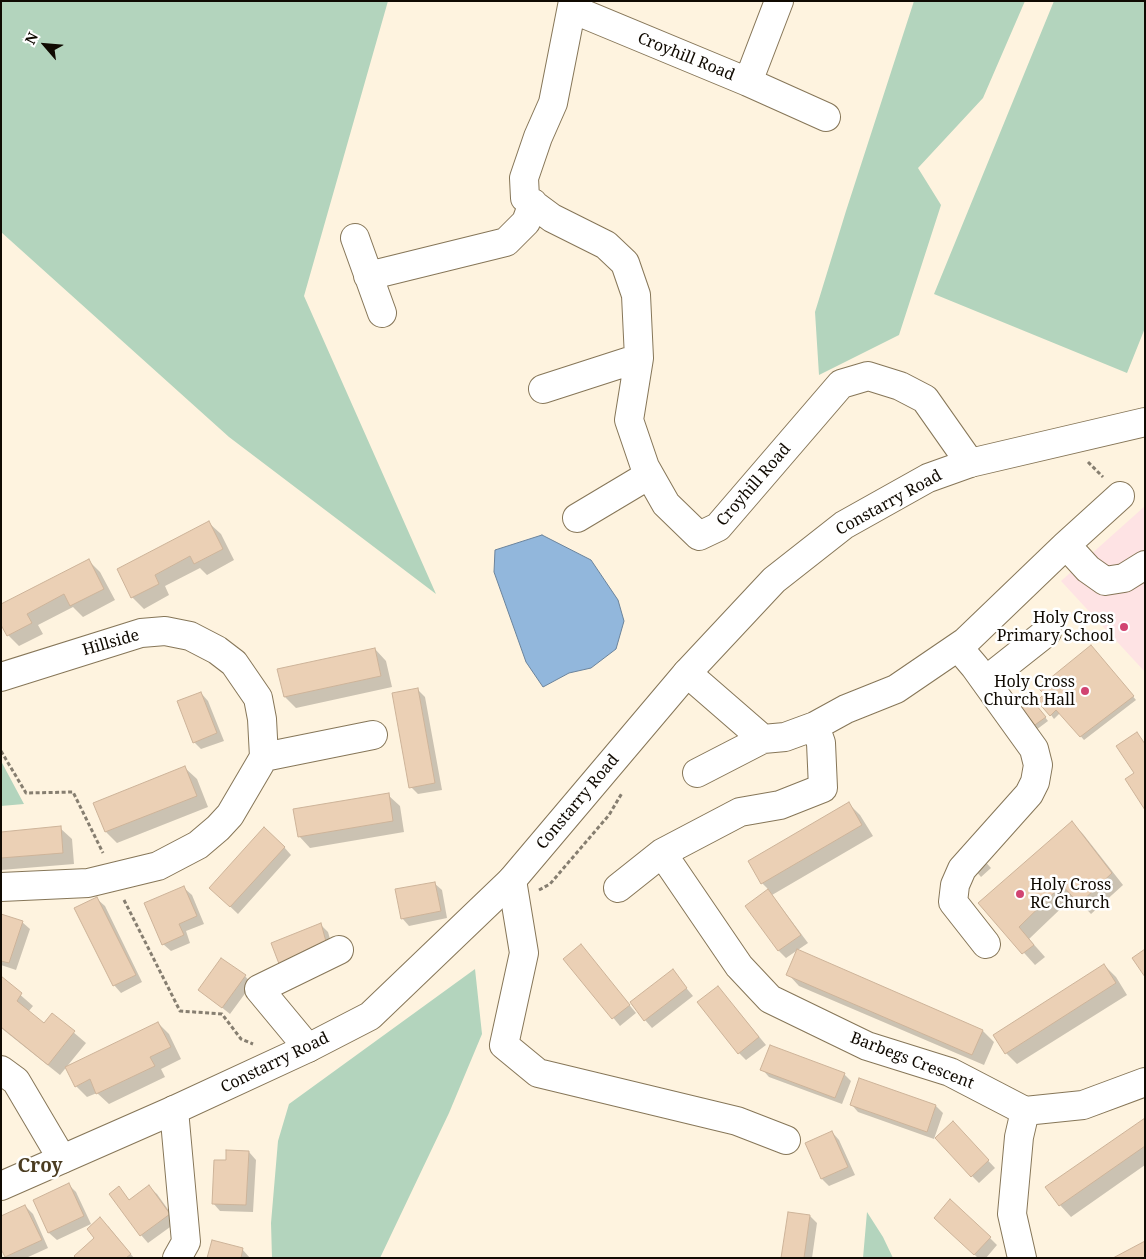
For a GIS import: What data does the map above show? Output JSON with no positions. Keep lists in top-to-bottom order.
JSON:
{
  "streets": {
    "street": [
      "Croyhill Road",
      "Constarry Road",
      "Hillside",
      "Barbegs Crescent"
    ]
  },
  "crossings": [
    ["Croyhill Road", "Constarry Road"]
  ],
  "districts": ["Croy"],
  "places": ["Holy Cross Primary School", "Holy Cross Church Hall", "Holy Cross RC Church"],
  "north": "top left"
}
